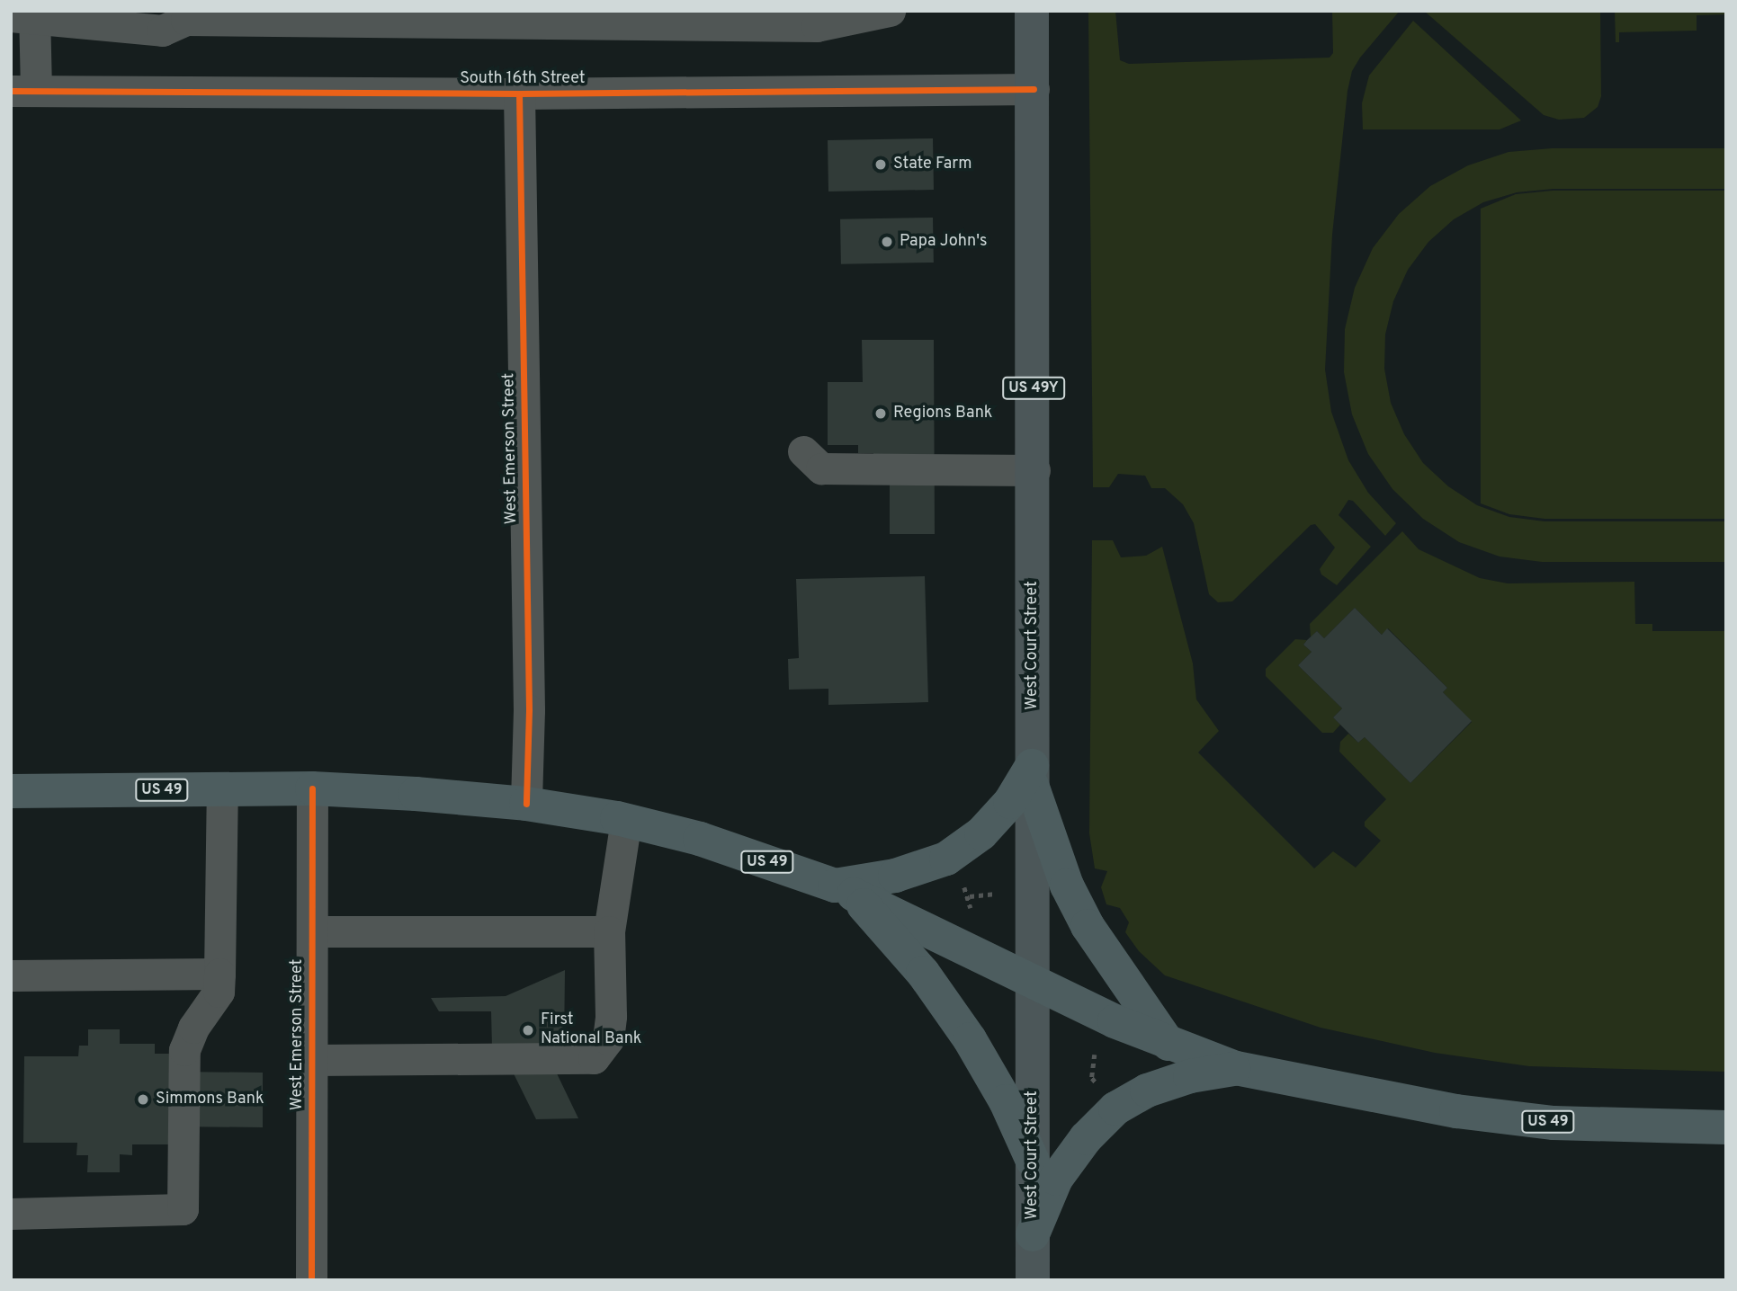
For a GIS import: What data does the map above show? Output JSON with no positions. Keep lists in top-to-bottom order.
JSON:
{
  "streets": {
    "highway": ["US 49"],
    "main road": ["US 49Y", "West Court Street"],
    "street": ["South 16th Street", "West Emerson Street"]
  },
  "crossings": [
    ["South 16th Street", "West Emerson Street"],
    ["South 16th Street", "West Court Street"],
    ["West Emerson Street", "US 49"],
    ["West Court Street", "US 49"]
  ],
  "places": [
    "State Farm",
    "Papa John's",
    "Regions Bank",
    "First National Bank",
    "Simmons Bank"
  ]
}
